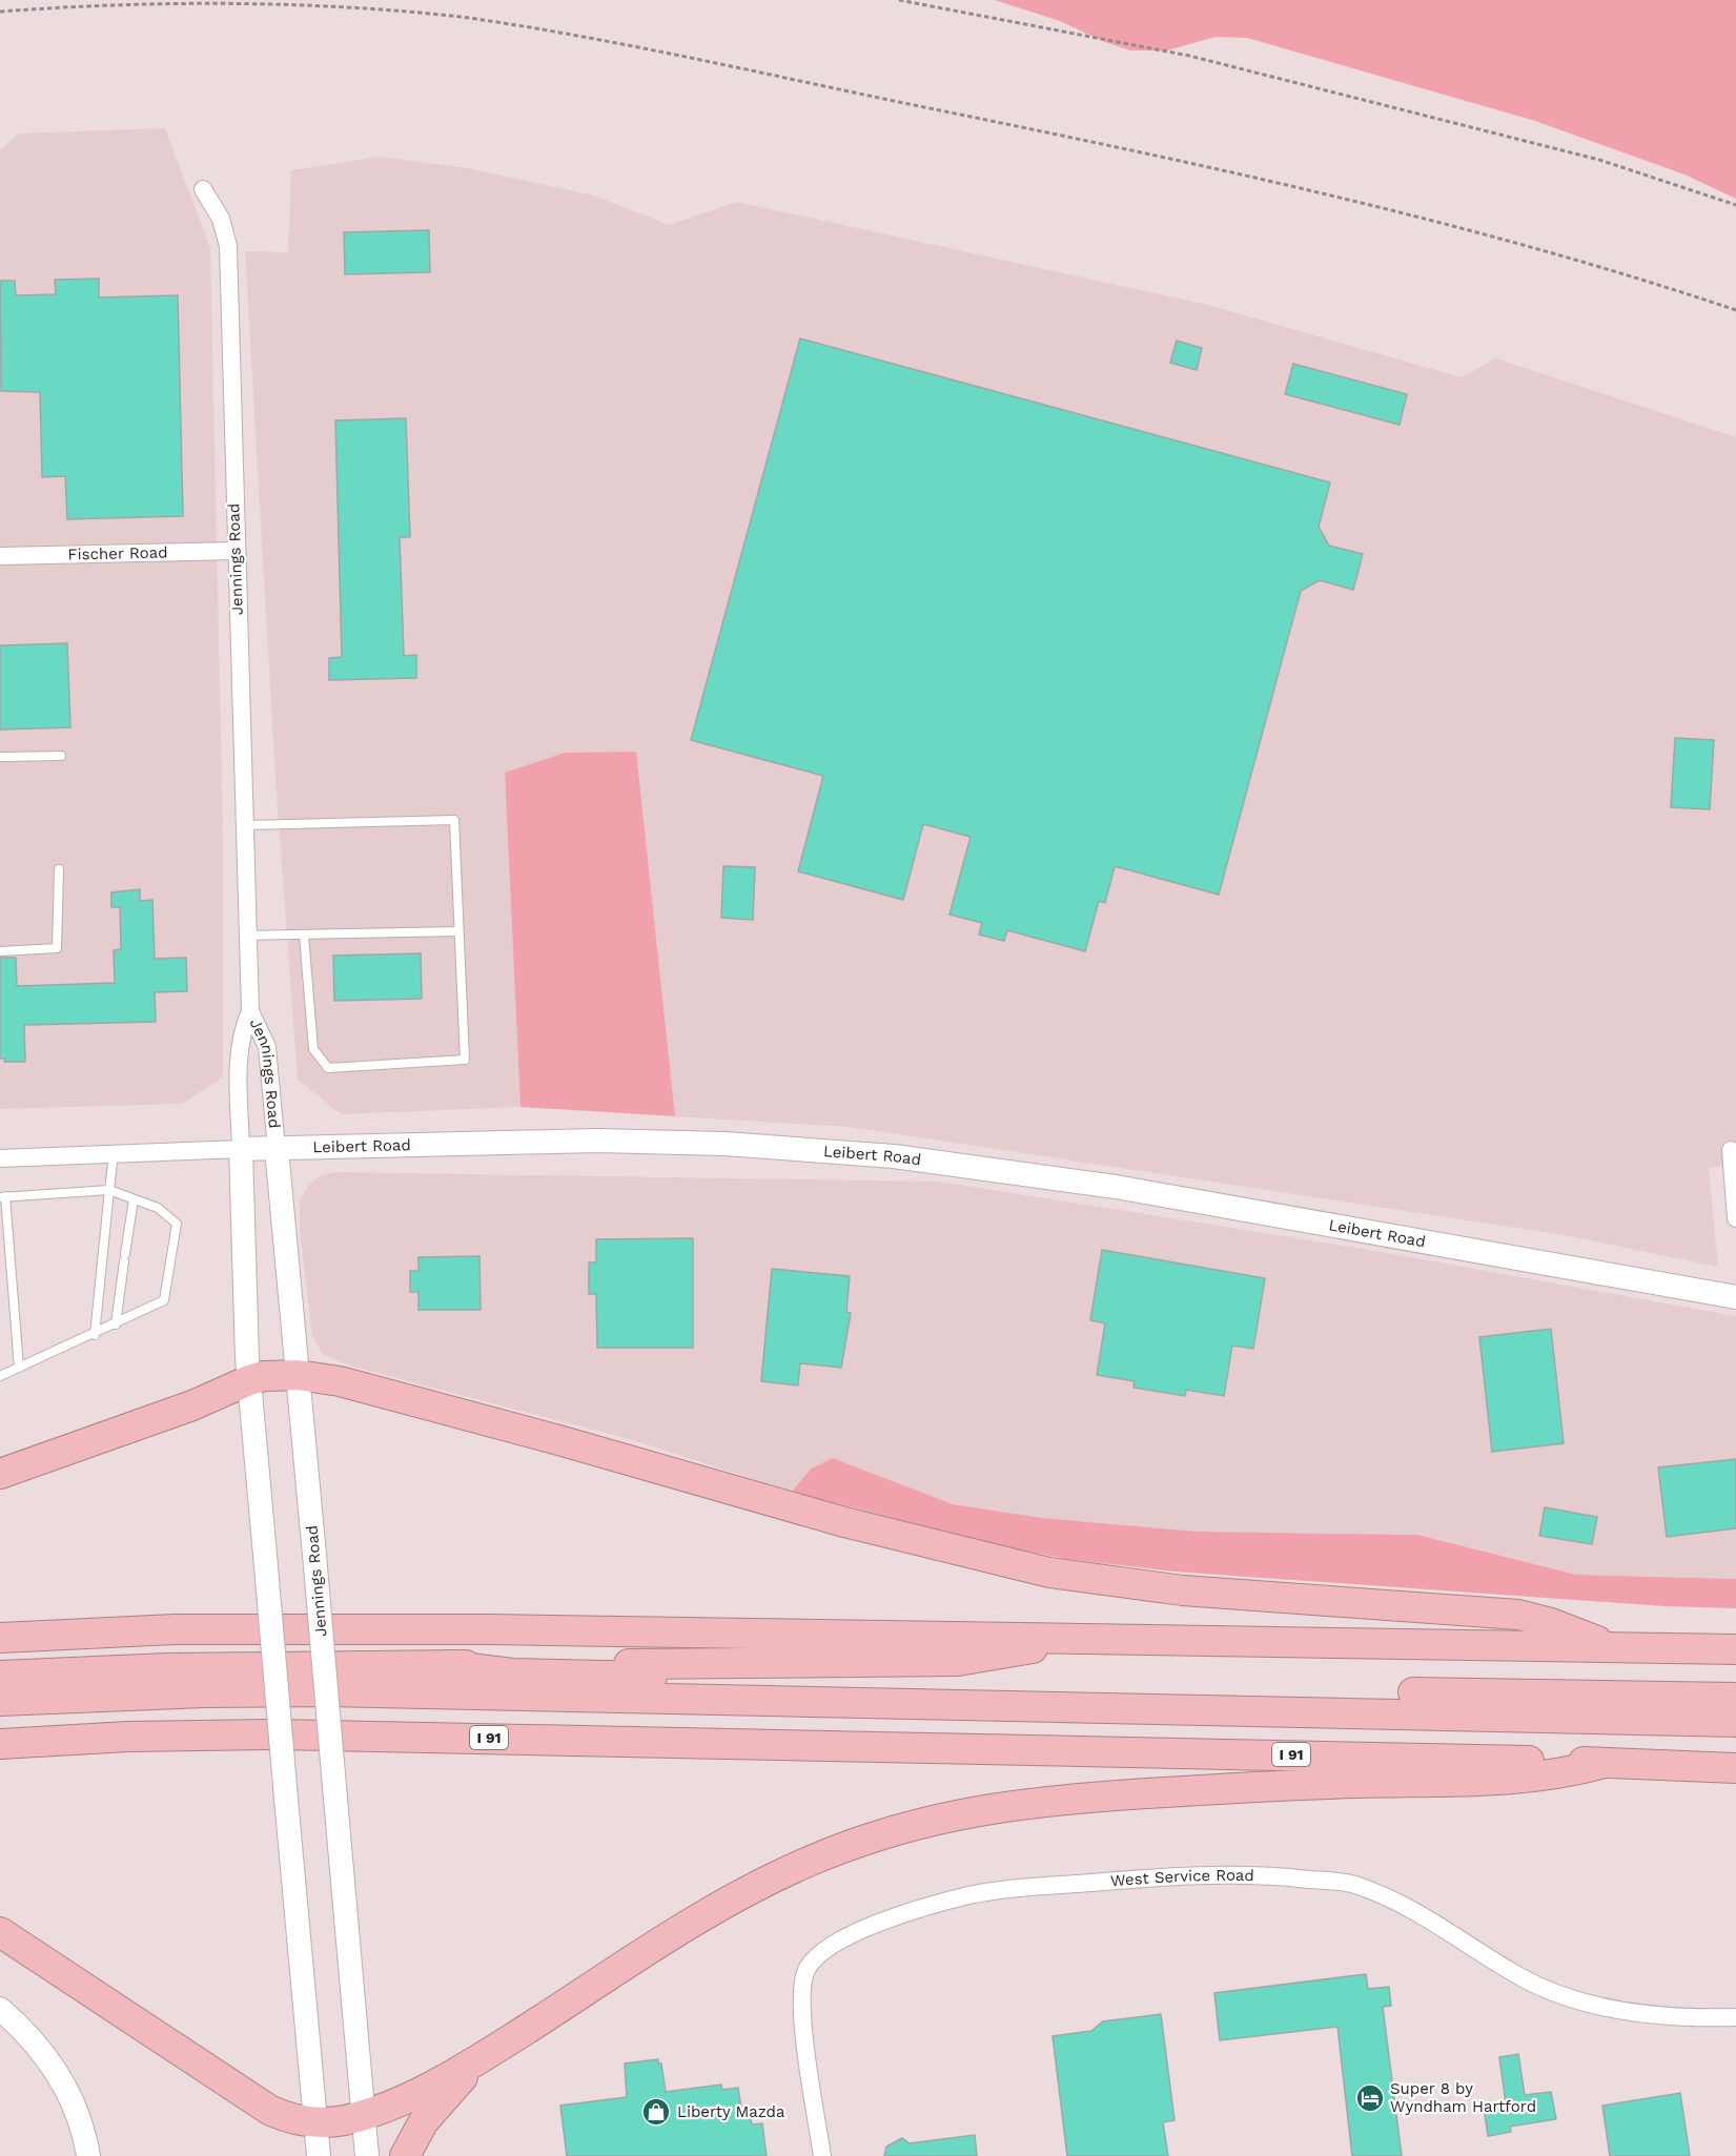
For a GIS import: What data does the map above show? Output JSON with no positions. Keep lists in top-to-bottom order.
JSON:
{
  "streets": {
    "highway": ["I 91"],
    "street": [
      "Fischer Road",
      "Jennings Road",
      "Leibert Road",
      "West Service Road"
    ]
  },
  "crossings": [
    ["Fischer Road", "Jennings Road"],
    ["Jennings Road", "Leibert Road"]
  ],
  "places": {
    "hotel": ["Super 8 by Wyndham Hartford"],
    "shop": ["Liberty Mazda"]
  }
}
